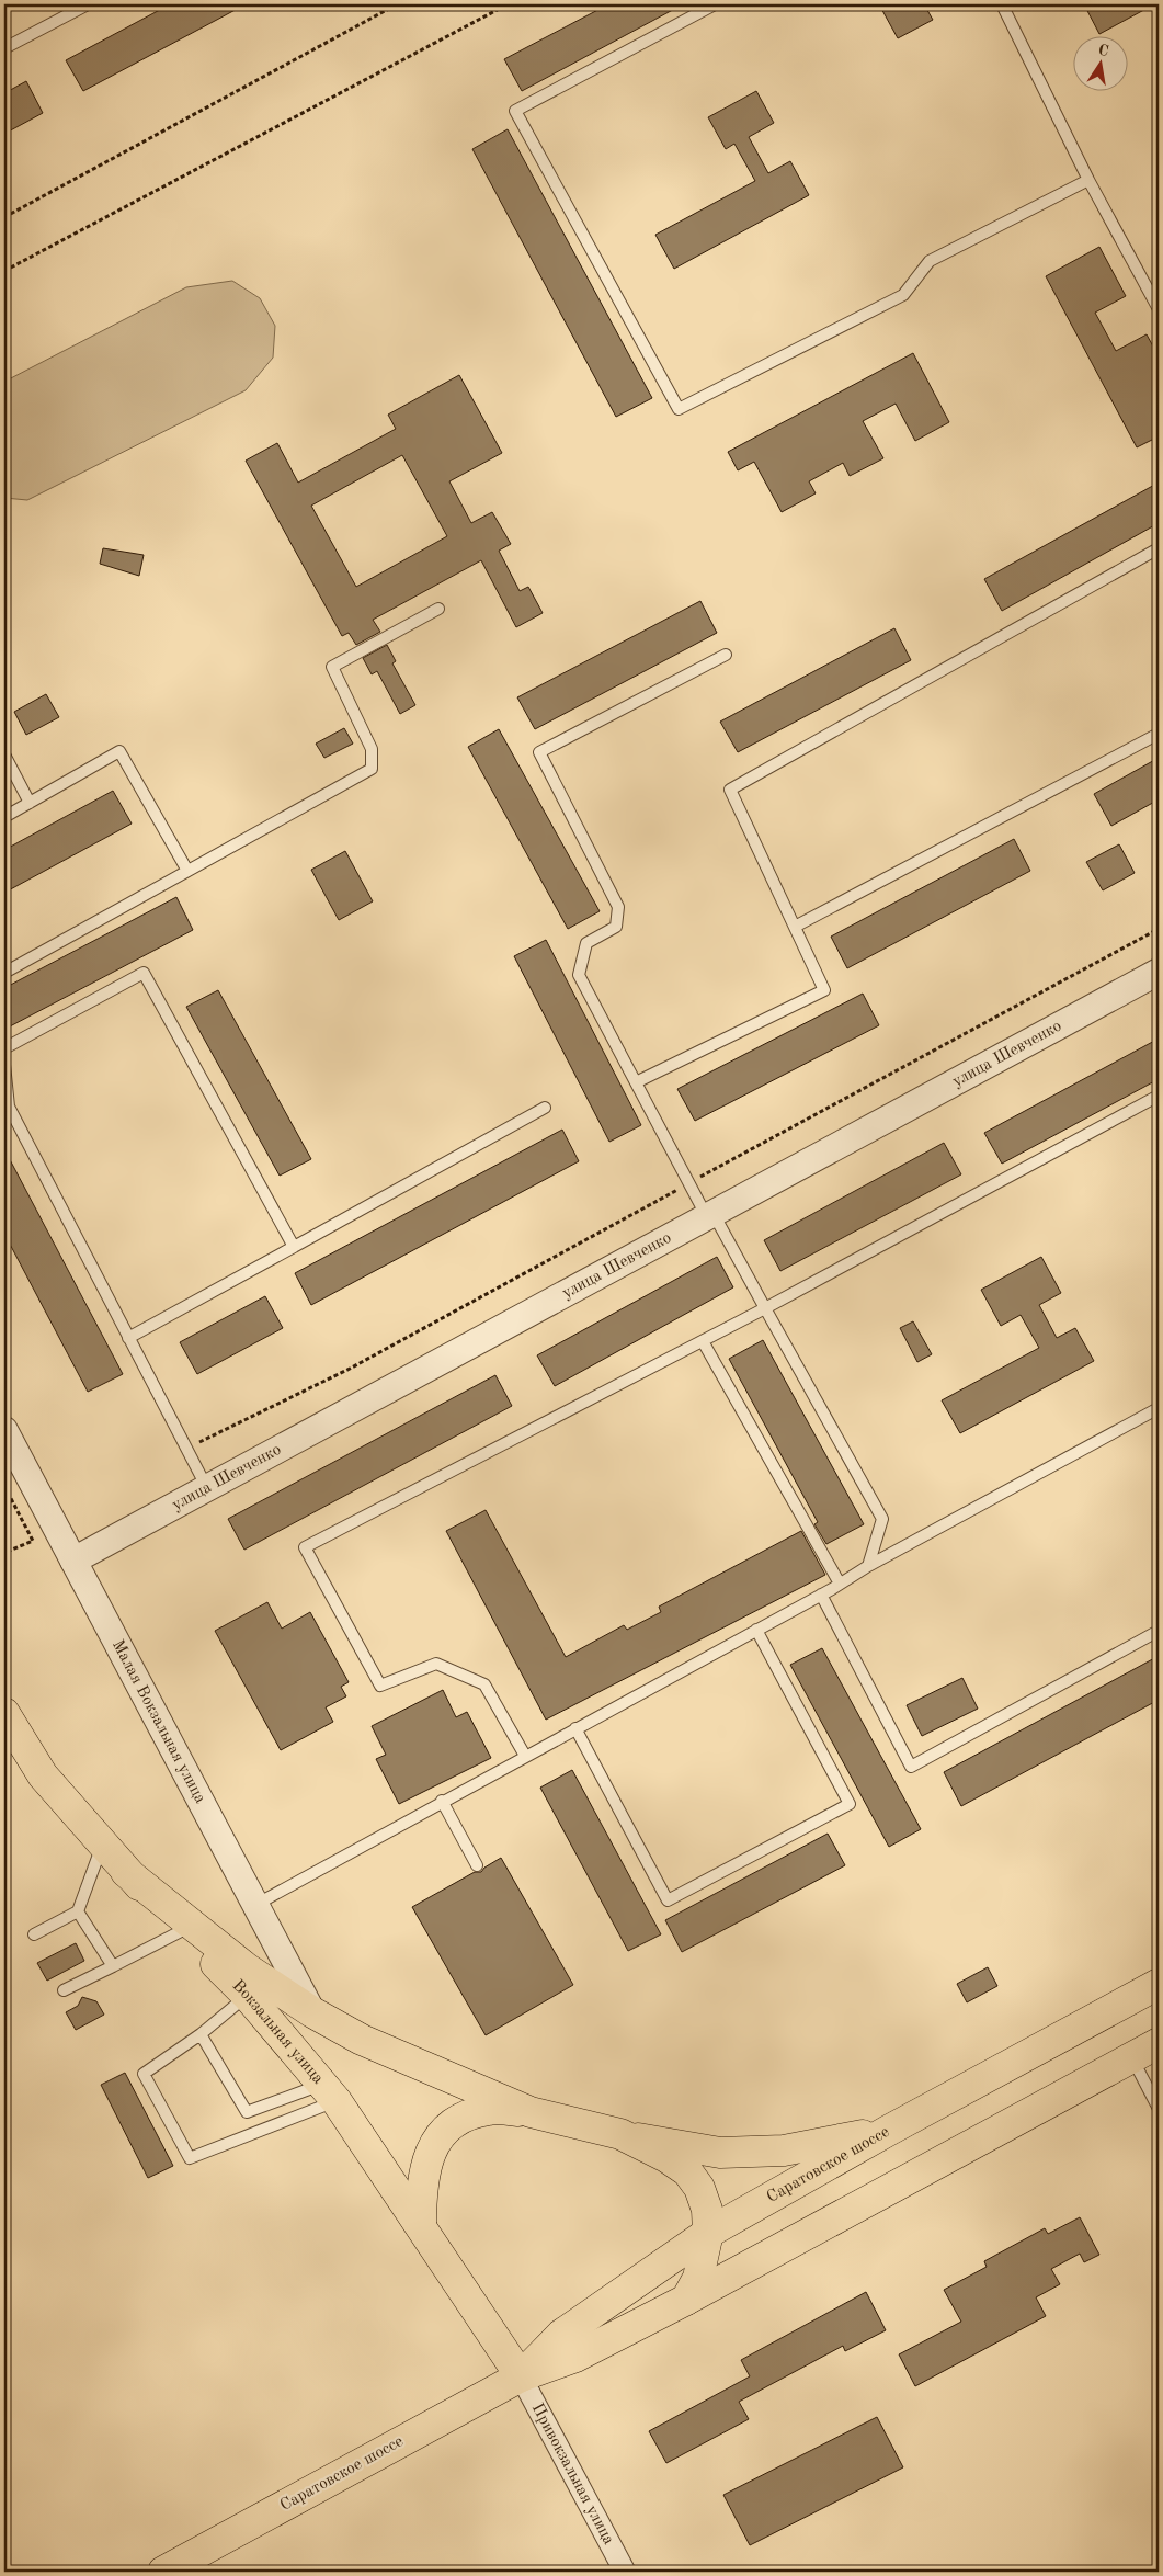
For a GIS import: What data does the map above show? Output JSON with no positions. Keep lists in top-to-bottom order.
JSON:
{
  "streets": {
    "main road": ["Вокзальная улица", "Саратовское шоссе"],
    "street": ["улица Шевченко", "Малая Вокзальная улица", "Привокзальная улица"]
  },
  "crossings": [
    ["улица Шевченко", "Малая Вокзальная улица"],
    ["Вокзальная улица", "Саратовское шоссе"],
    ["Вокзальная улица", "Привокзальная улица"],
    ["Саратовское шоссе", "Привокзальная улица"]
  ],
  "north": "top"
}
